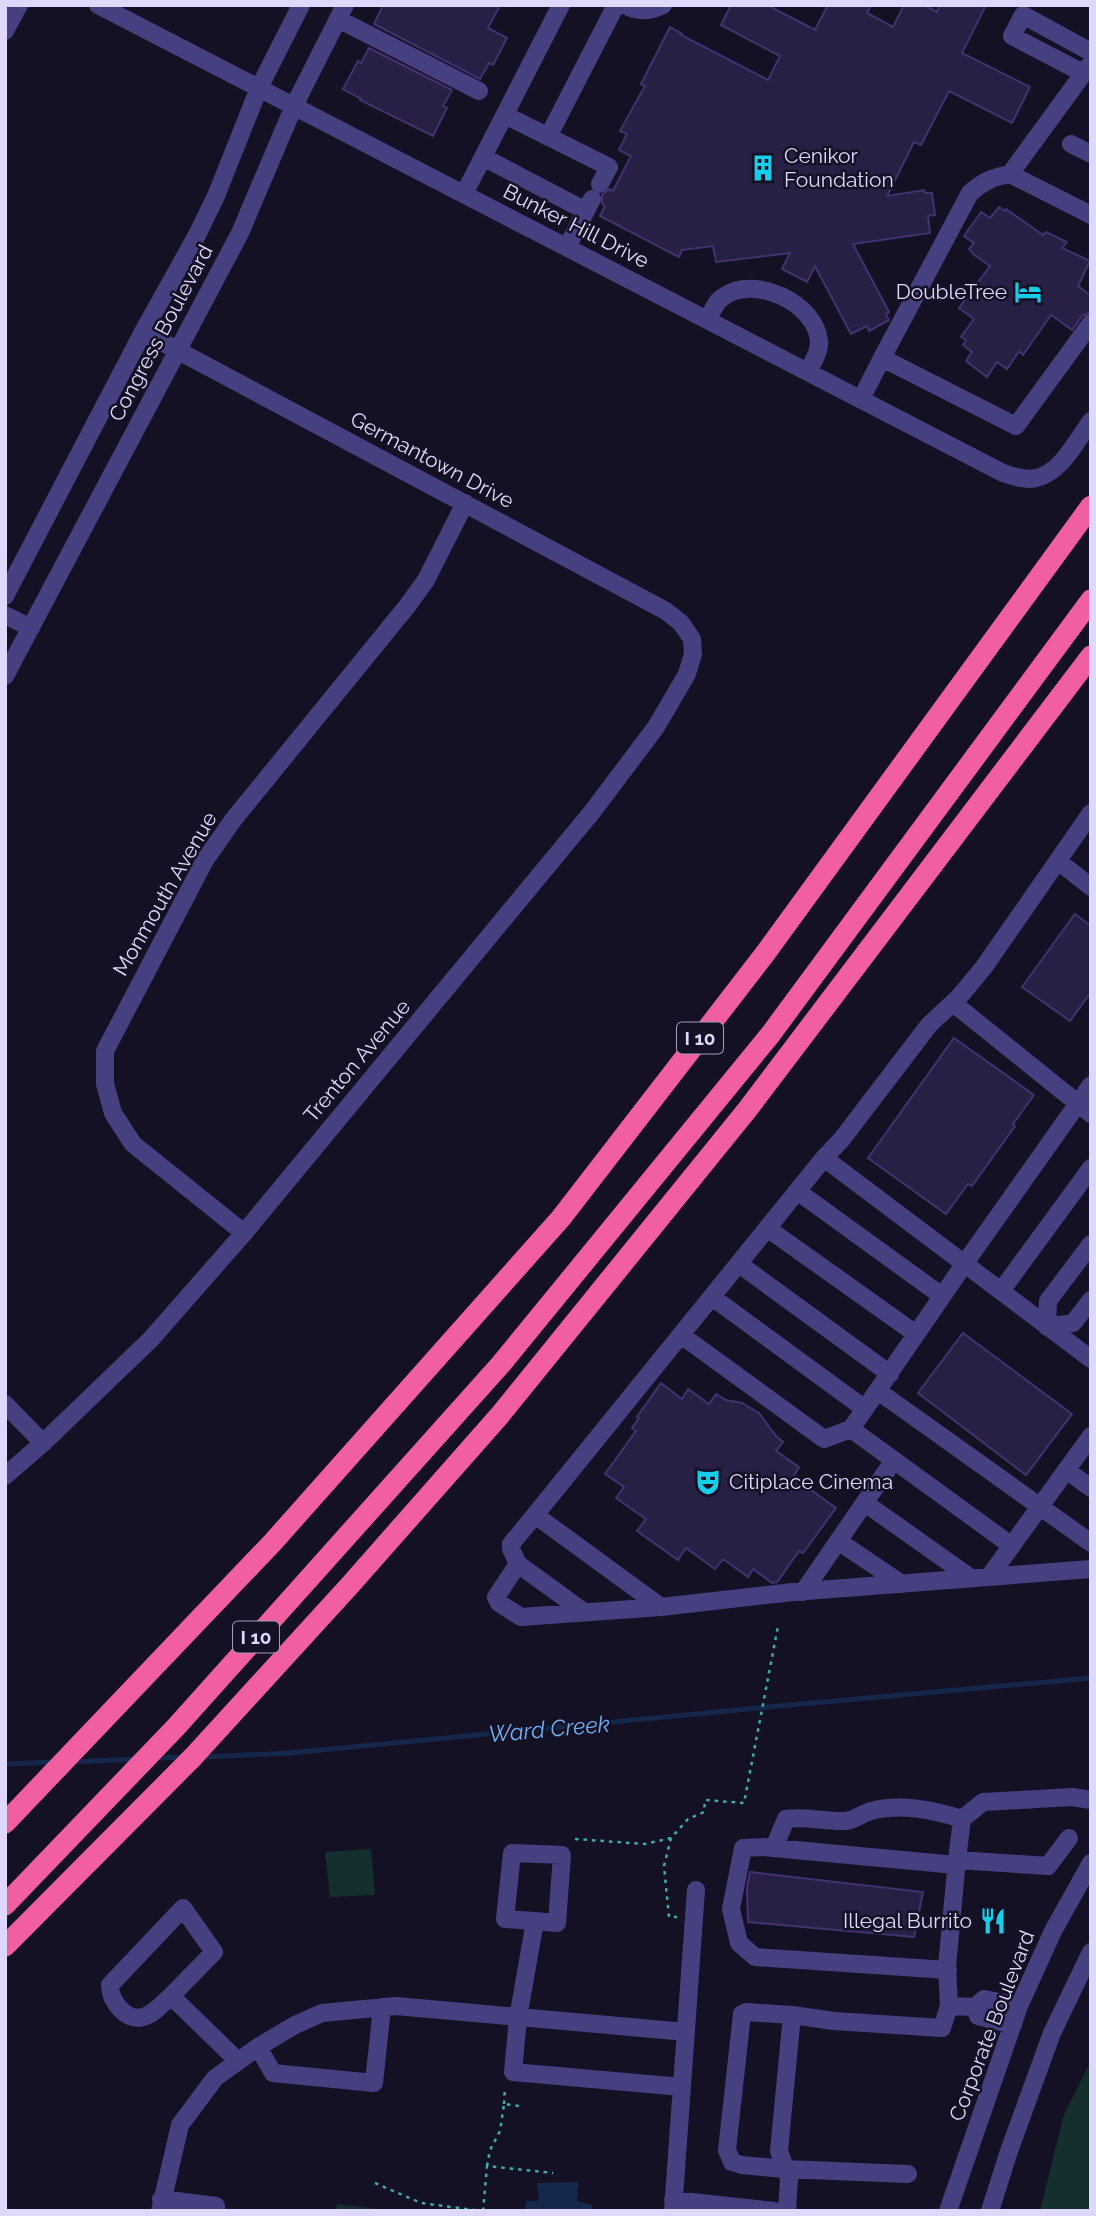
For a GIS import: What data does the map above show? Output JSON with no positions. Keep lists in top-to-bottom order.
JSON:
{
  "streets": {
    "highway": ["I 10"],
    "street": [
      "Bunker Hill Drive",
      "Congress Boulevard",
      "Germantown Drive",
      "Monmouth Avenue",
      "Trenton Avenue",
      "Corporate Boulevard"
    ]
  },
  "crossings": [
    ["Bunker Hill Drive", "Congress Boulevard"],
    ["Congress Boulevard", "Germantown Drive"],
    ["Germantown Drive", "Monmouth Avenue"],
    ["Germantown Drive", "Trenton Avenue"],
    ["Monmouth Avenue", "Trenton Avenue"]
  ],
  "water": ["Ward Creek"],
  "places": {
    "building": ["Cenikor Foundation"],
    "hotel": ["DoubleTree"],
    "theatre": ["Citiplace Cinema"],
    "restaurant": ["Illegal Burrito"]
  }
}
